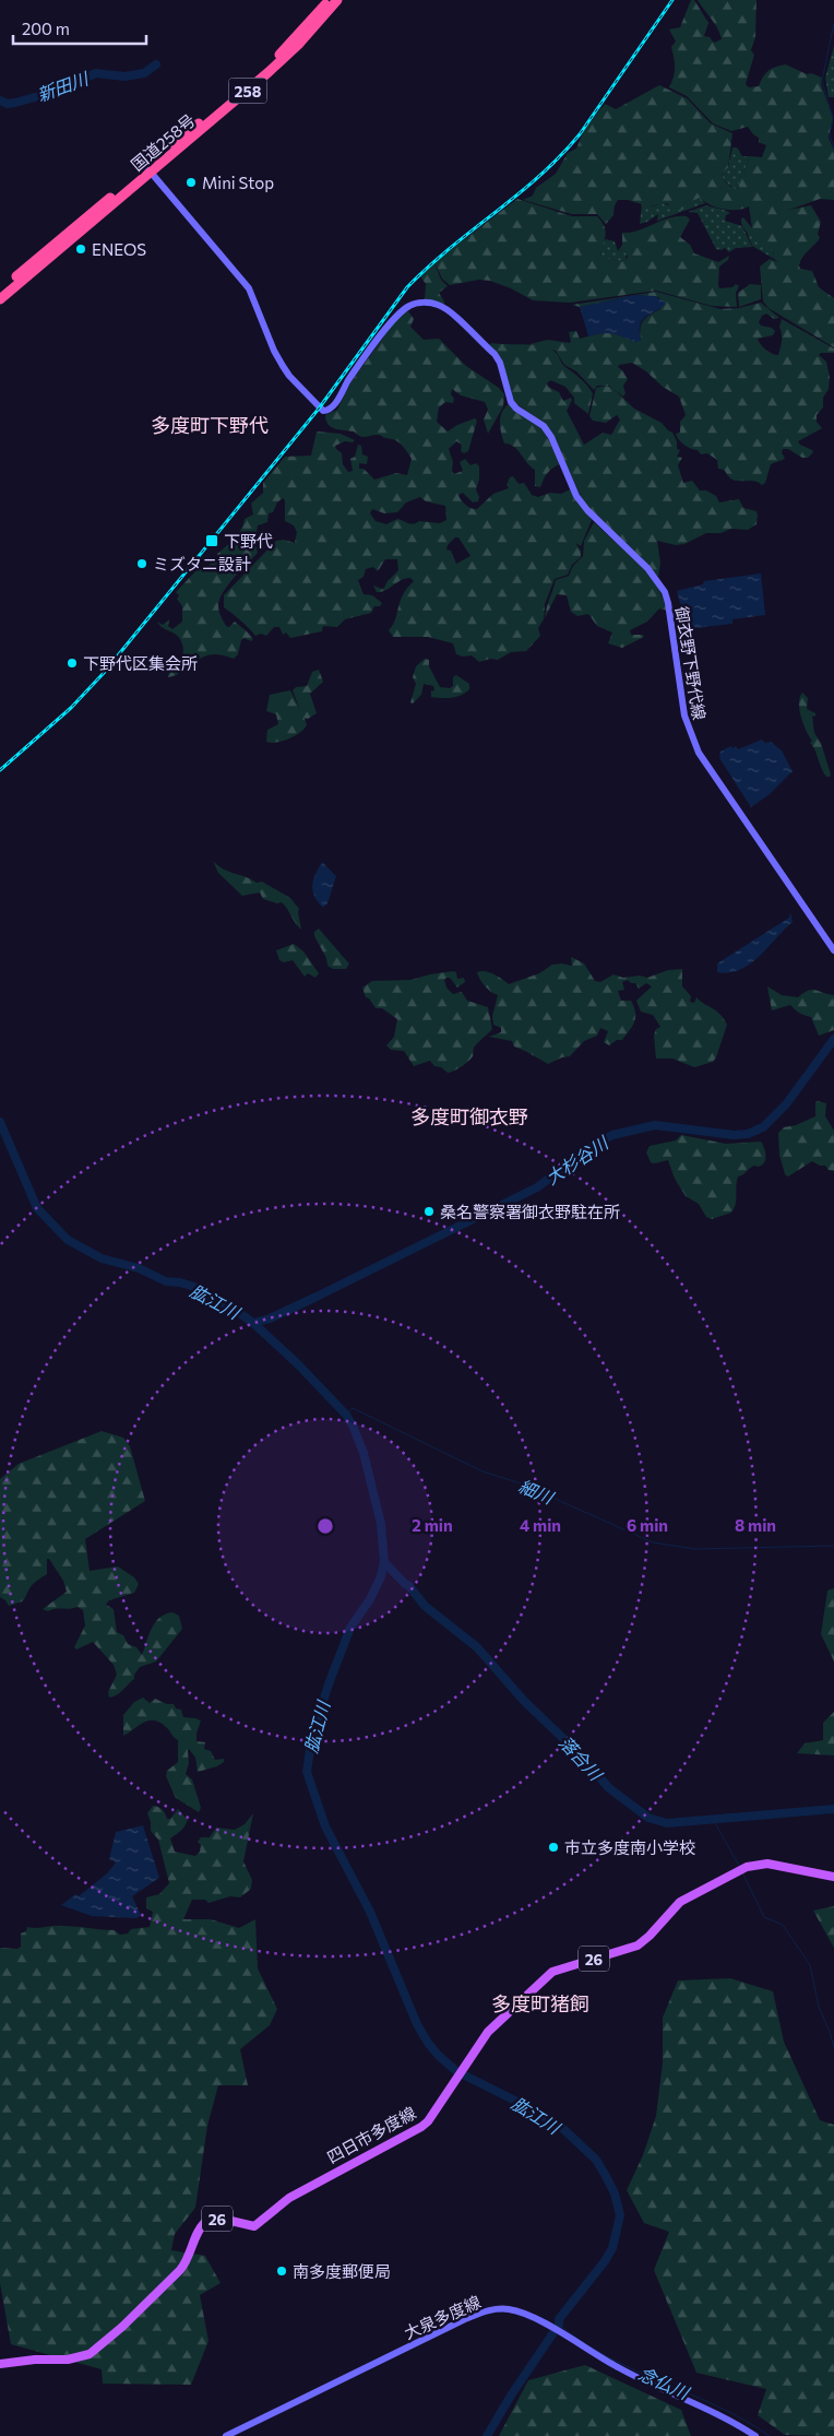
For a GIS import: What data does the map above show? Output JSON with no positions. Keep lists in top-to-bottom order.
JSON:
{
  "streets": {
    "highway": ["258", "国道258号"],
    "main road": [
      "御衣野下野代線",
      "26",
      "四日市多度線",
      "大泉多度線"
    ]
  },
  "crossings": [
    ["国道258号", "御衣野下野代線"]
  ],
  "districts": ["多度町下野代", "多度町御衣野", "多度町猪飼"],
  "water": [
    "新田川",
    "大杉谷川",
    "肱江川",
    "細川",
    "落合川",
    "念仏川"
  ],
  "places": {
    "other": [
      "Mini Stop",
      "ENEOS",
      "ミズタニ設計",
      "下野代区集会所",
      "桑名警察署御衣野駐在所",
      "市立多度南小学校",
      "南多度郵便局"
    ],
    "transit": ["下野代"]
  },
  "scale_bar": "200 m",
  "rings": [
    "2 min",
    "4 min",
    "6 min",
    "8 min"
  ]
}
